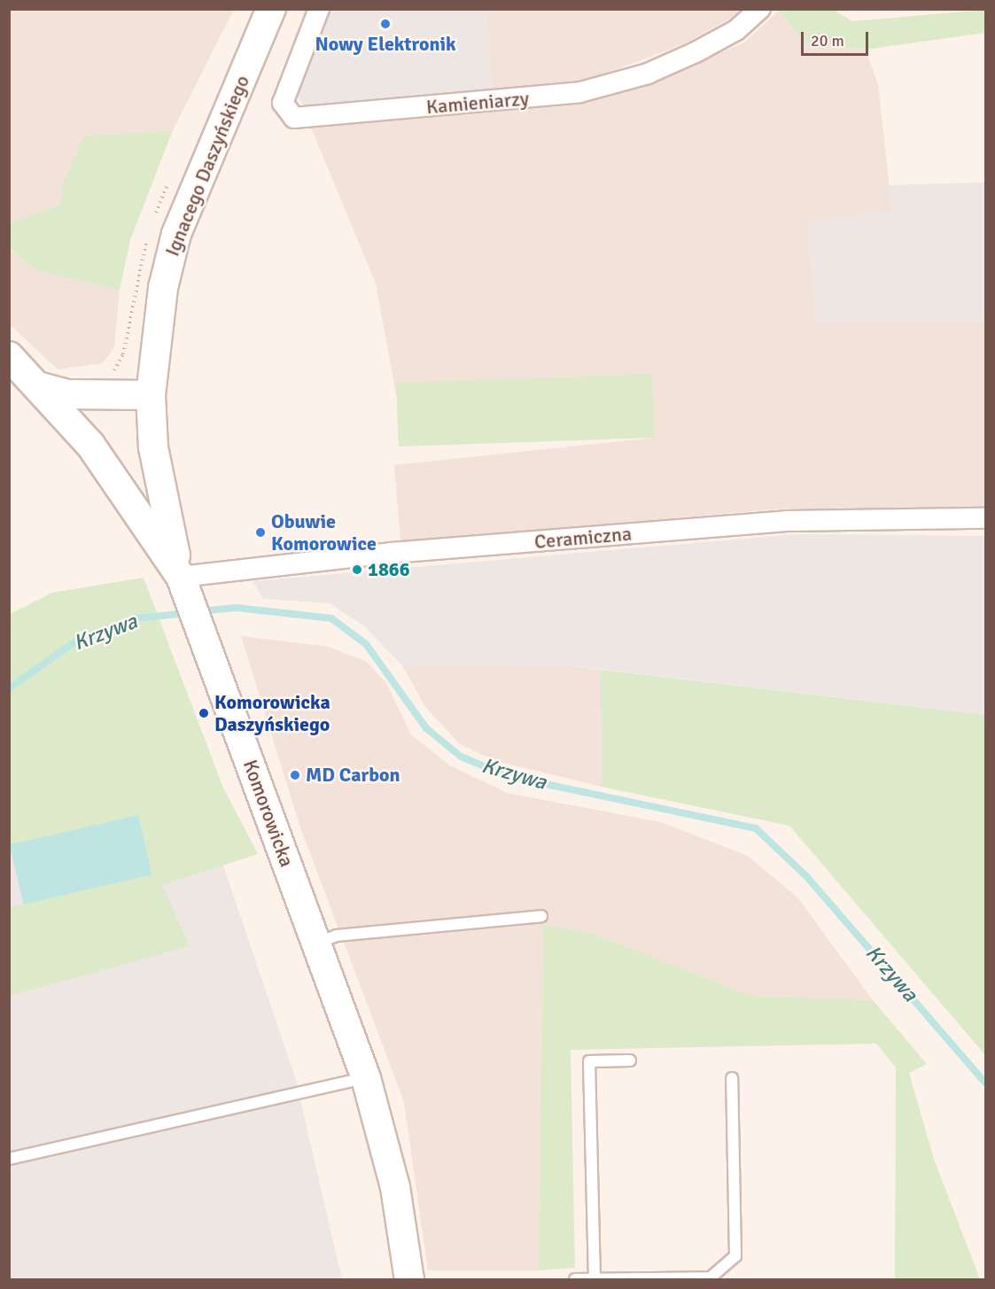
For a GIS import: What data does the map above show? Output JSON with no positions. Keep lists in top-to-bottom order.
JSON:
{
  "streets": {
    "street": [
      "Kamieniarzy",
      "Ignacego Daszyńskiego",
      "Ceramiczna",
      "Komorowicka"
    ]
  },
  "crossings": [
    ["Ignacego Daszyńskiego", "Ceramiczna"],
    ["Ignacego Daszyńskiego", "Komorowicka"],
    ["Ceramiczna", "Komorowicka"]
  ],
  "water": ["Krzywa"],
  "places": [
    "Nowy Elektronik",
    "Obuwie Komorowice",
    "1866",
    "Komorowicka Daszyńskiego",
    "MD Carbon"
  ],
  "scale_bar": "20 m"
}
